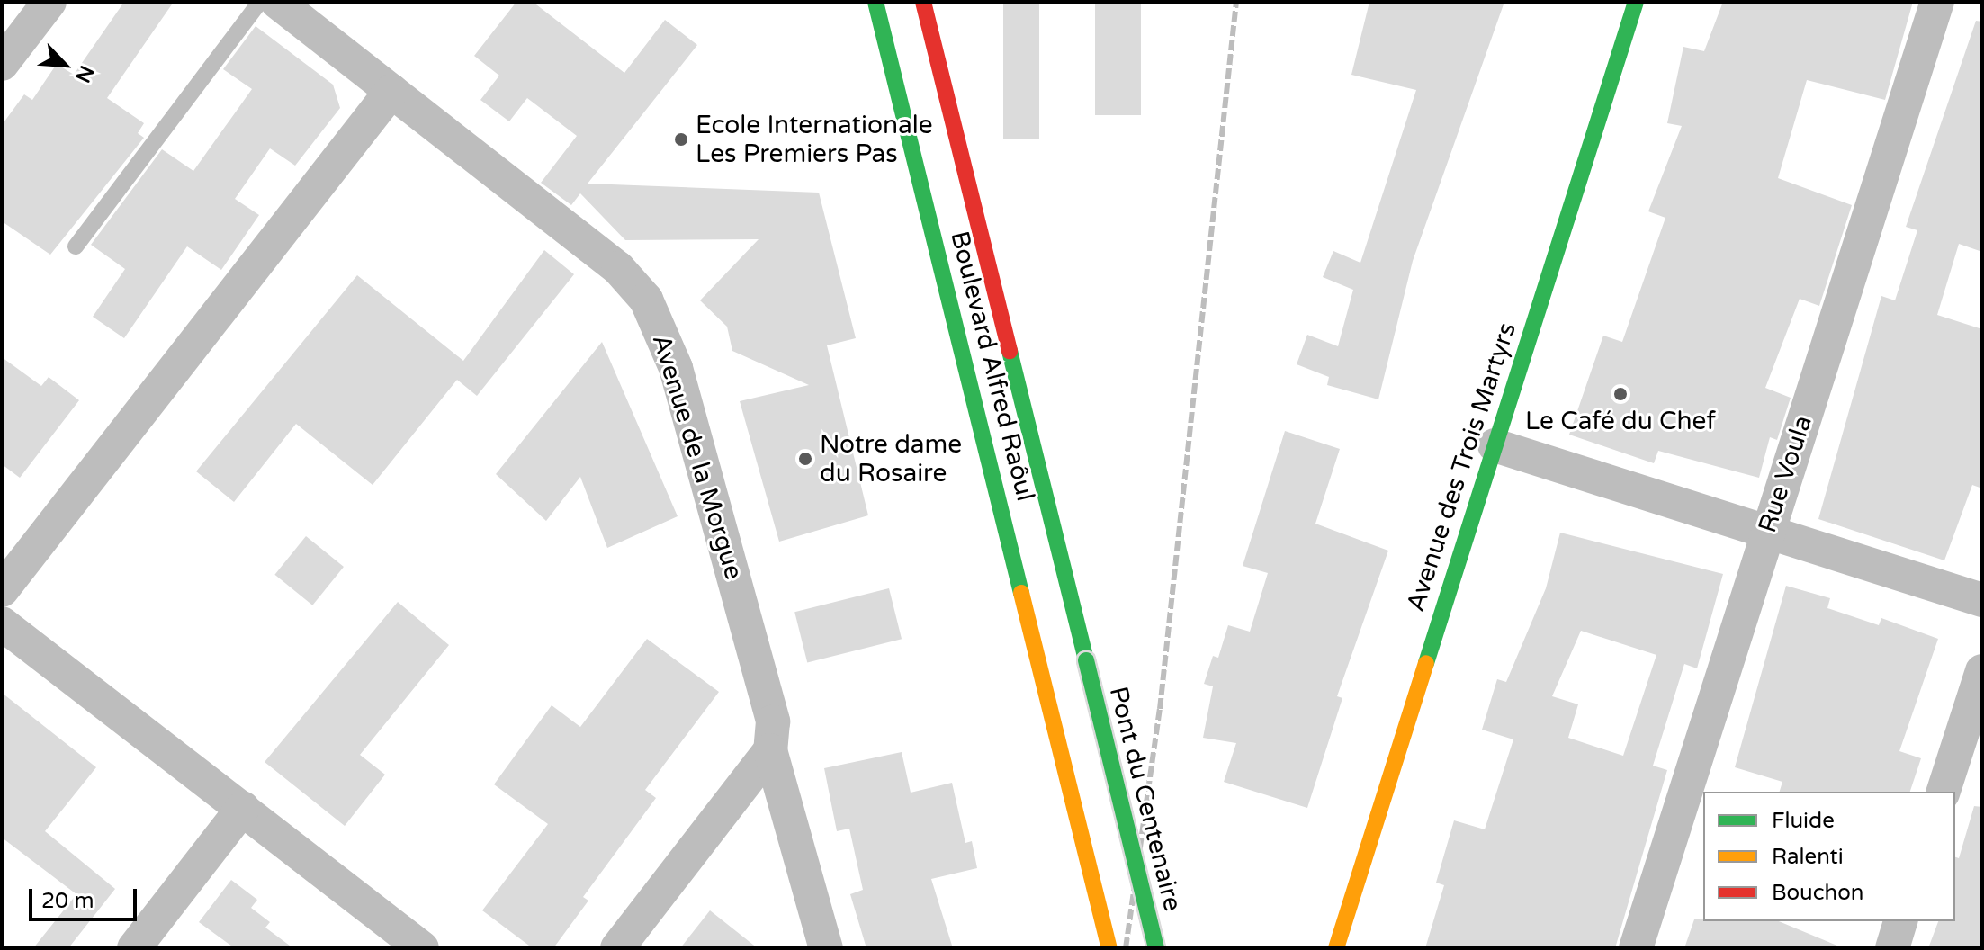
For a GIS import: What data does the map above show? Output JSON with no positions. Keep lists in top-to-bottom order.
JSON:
{
  "streets": {
    "main road": ["Boulevard Alfred Raôul", "Avenue des Trois Martyrs", "Pont du Centenaire"],
    "street": ["Avenue de la Morgue", "Rue Voula"]
  },
  "places": ["Ecole Internationale Les Premiers Pas", "Le Café du Chef", "Notre dame du Rosaire"],
  "legend": ["Fluide", "Ralenti", "Bouchon"],
  "scale_bar": "20 m",
  "north": "bottom right"
}
